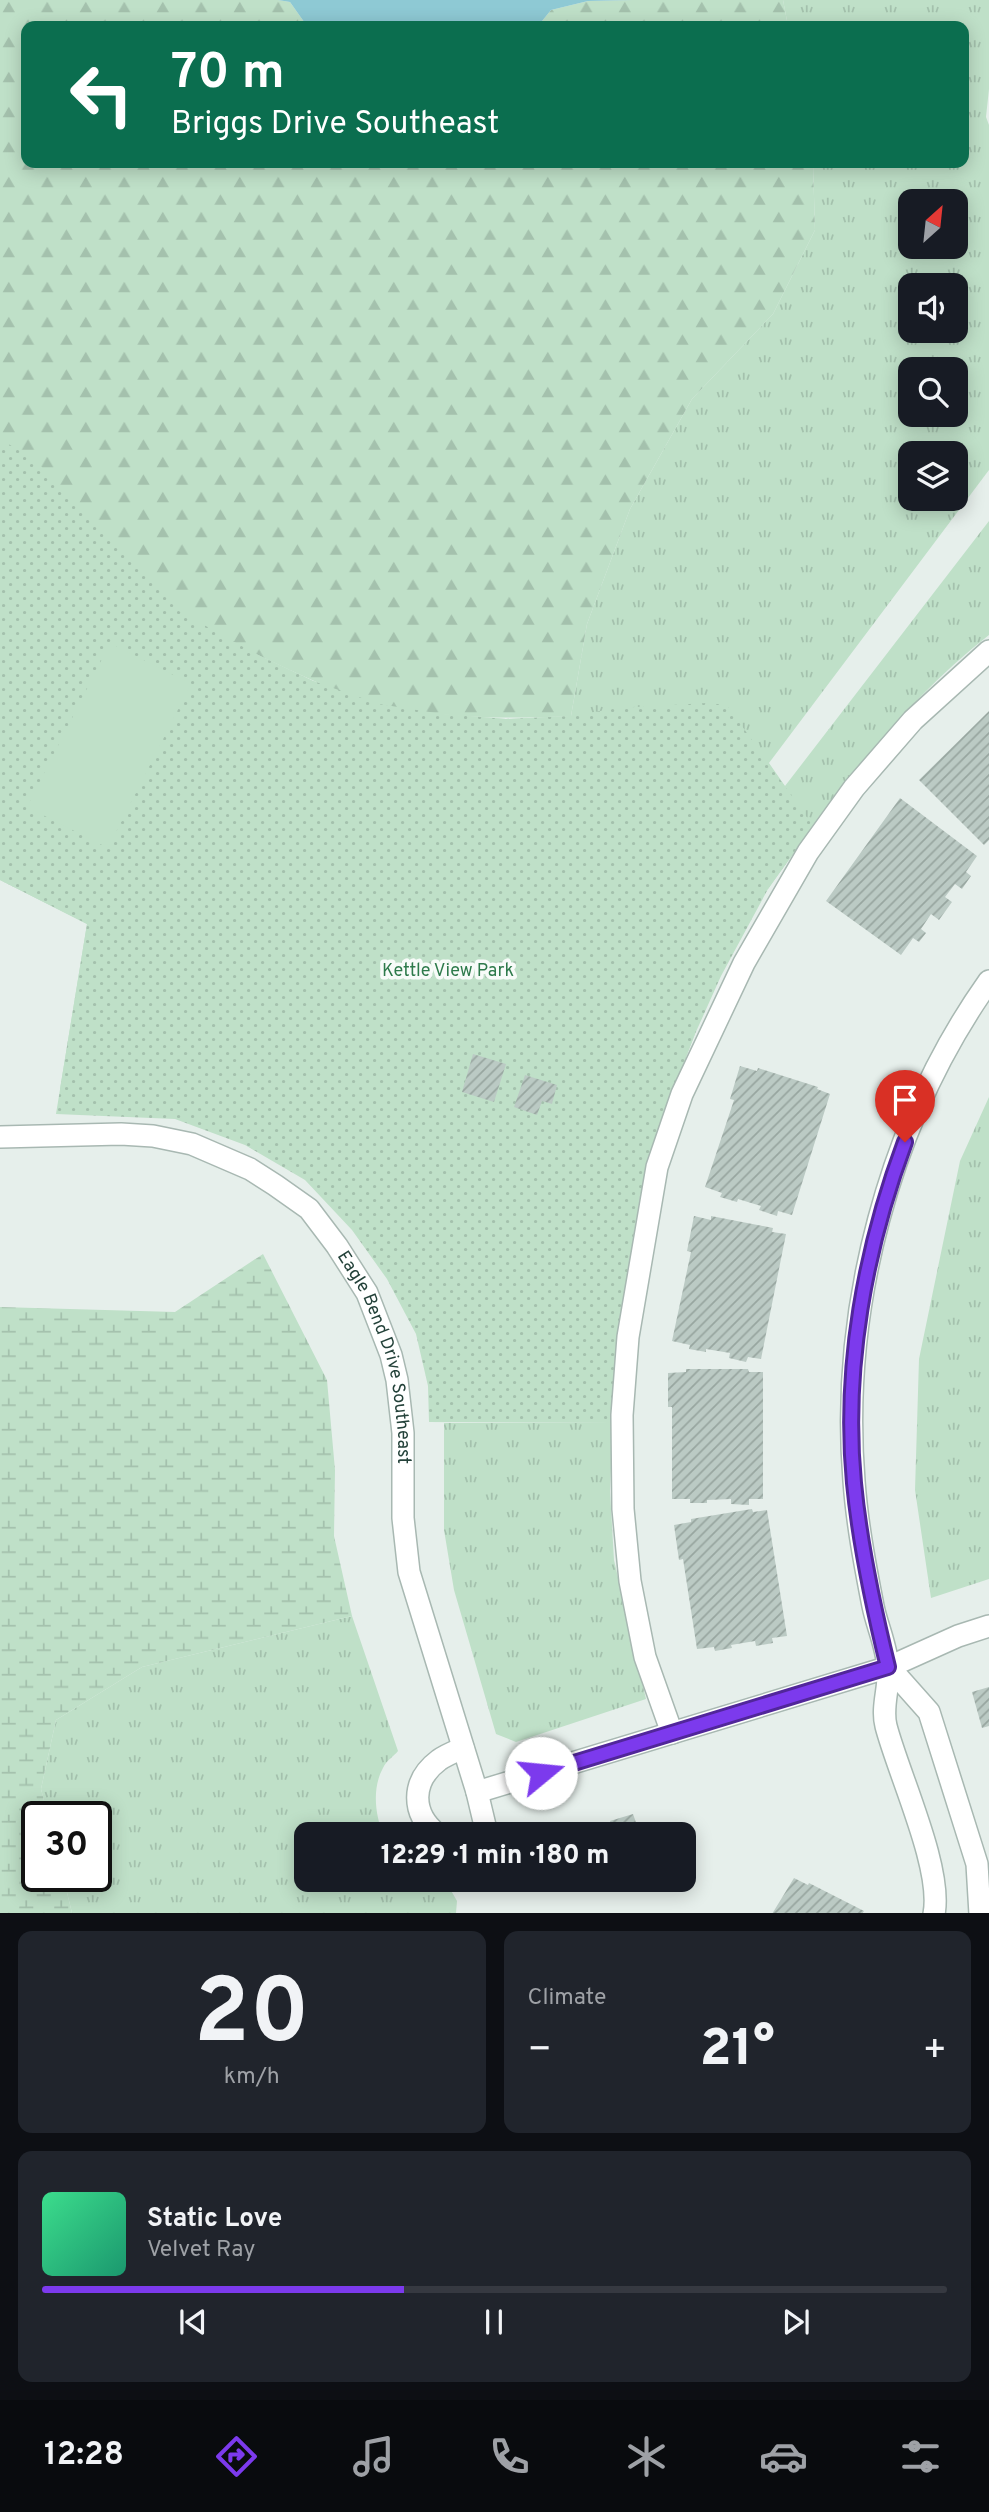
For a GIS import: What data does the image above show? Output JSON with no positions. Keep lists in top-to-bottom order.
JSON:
{
  "streets": {
    "street": ["Eagle Bend Drive Southeast"]
  },
  "parks": ["Kettle View Park"],
  "north": "top right",
  "page": {
    "turn": ["70 m", "Briggs Drive Southeast"],
    "limit": "30",
    "trip": "12:29 · 1 min · 180 m",
    "tile": [
      ["20", "km/h"],
      "Climate"
    ],
    "heat": ["−", "21°", "+"],
    "song": ["Static Love", "Velvet Ray"],
    "tabs": "12:28"
  }
}
